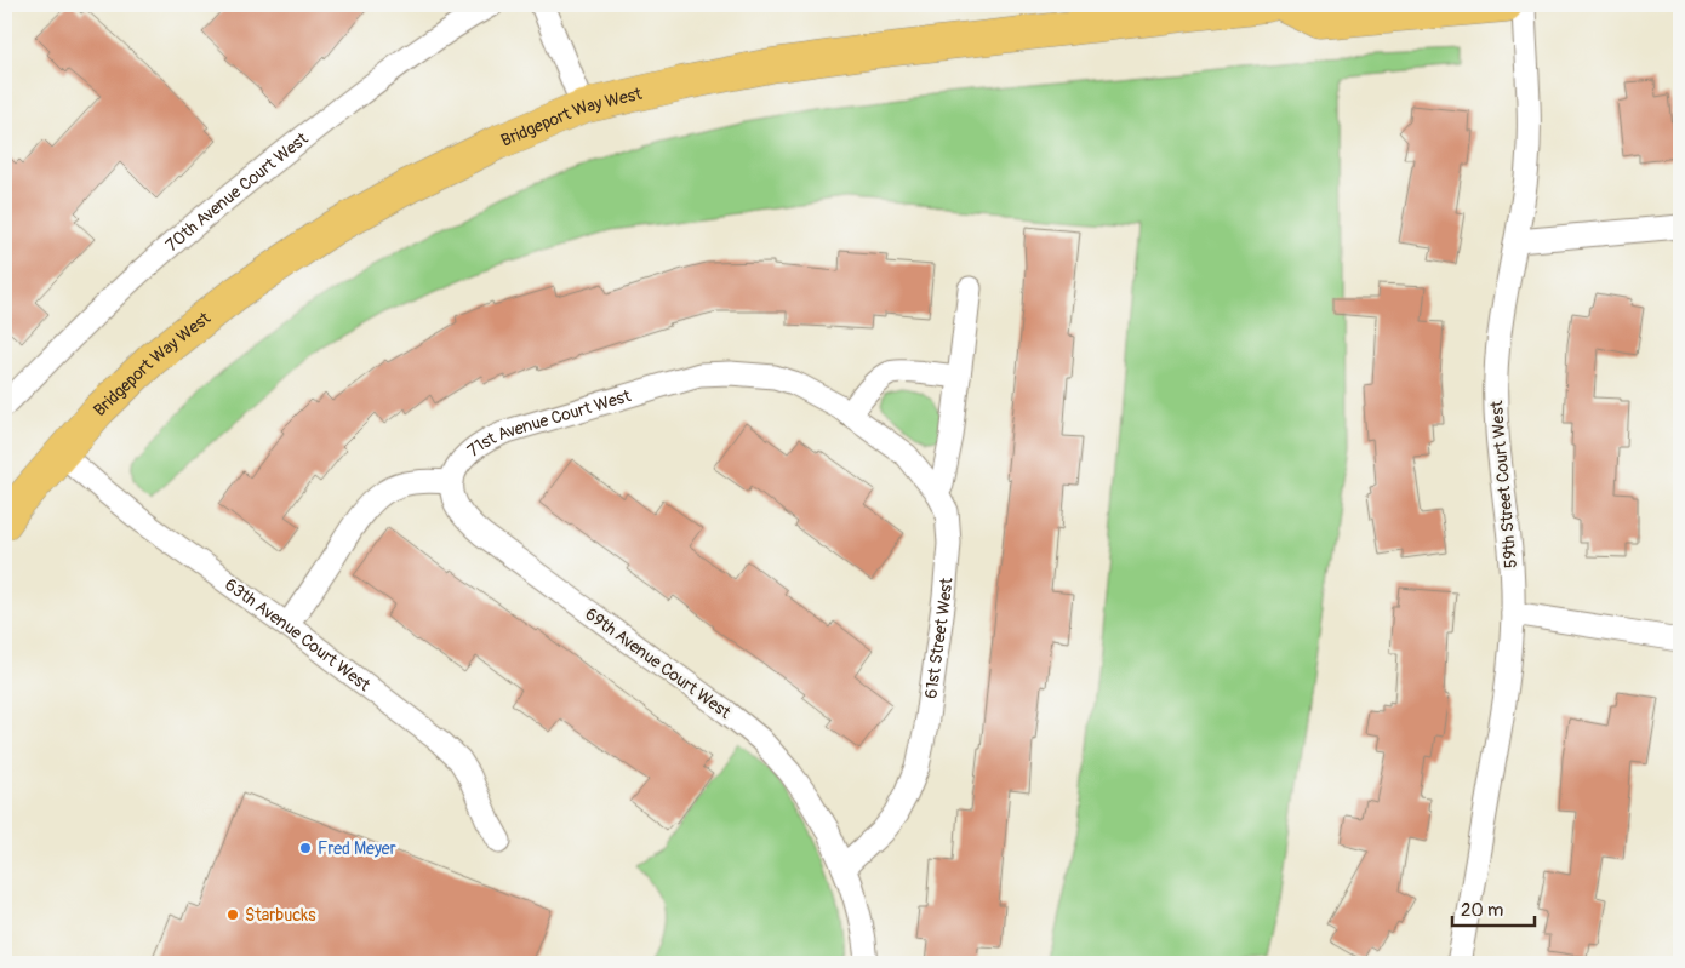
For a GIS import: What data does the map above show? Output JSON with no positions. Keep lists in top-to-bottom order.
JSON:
{
  "streets": {
    "main road": ["Bridgeport Way West"],
    "street": [
      "70th Avenue Court West",
      "71st Avenue Court West",
      "59th Street Court West",
      "63th Avenue Court West",
      "61st Street West",
      "69th Avenue Court West"
    ]
  },
  "crossings": [
    ["Bridgeport Way West", "63th Avenue Court West"],
    ["71st Avenue Court West", "61st Street West"],
    ["71st Avenue Court West", "69th Avenue Court West"],
    ["61st Street West", "69th Avenue Court West"]
  ],
  "places": ["Fred Meyer", "Starbucks"],
  "scale_bar": "20 m"
}
